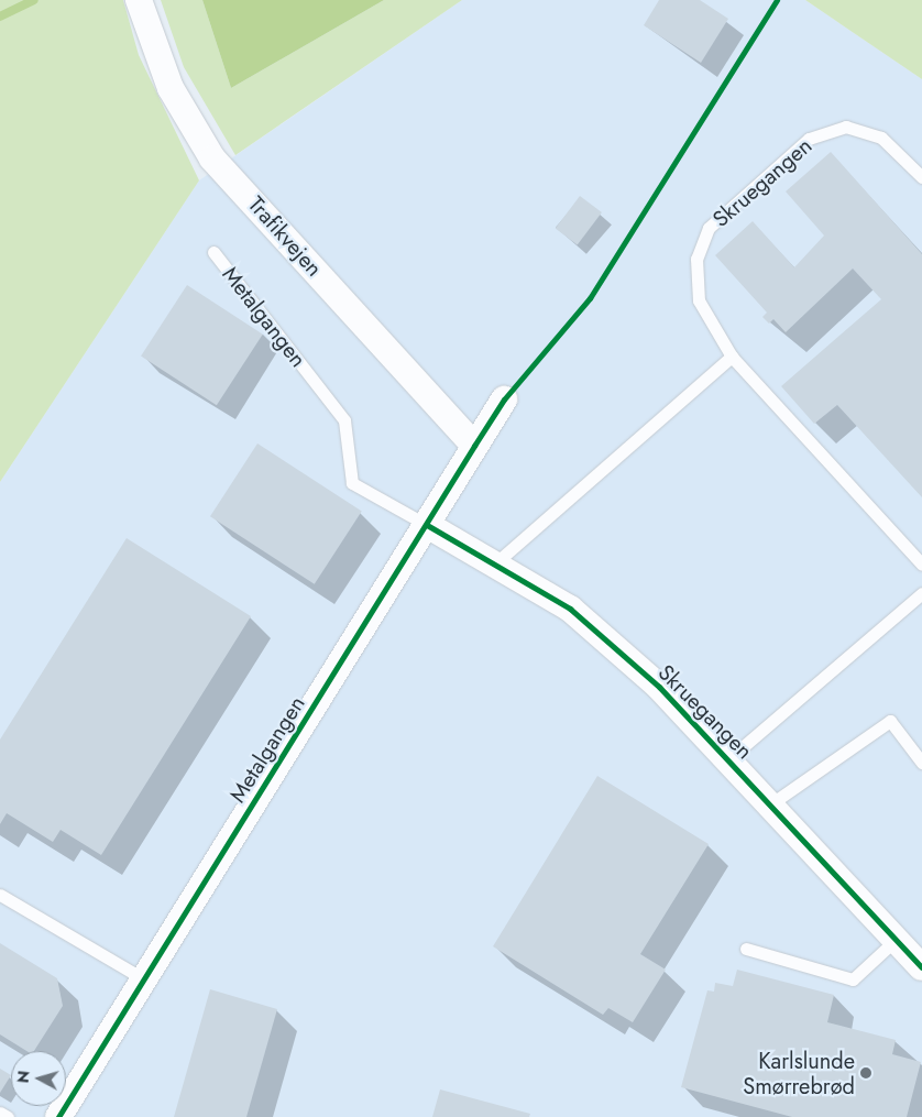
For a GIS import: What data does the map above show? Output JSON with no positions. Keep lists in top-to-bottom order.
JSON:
{
  "streets": {
    "street": ["Skruegangen", "Trafikvejen", "Metalgangen"]
  },
  "crossings": [
    ["Skruegangen", "Metalgangen"],
    ["Trafikvejen", "Metalgangen"]
  ],
  "places": ["Karlslunde Smørrebrød"],
  "north": "left"
}
